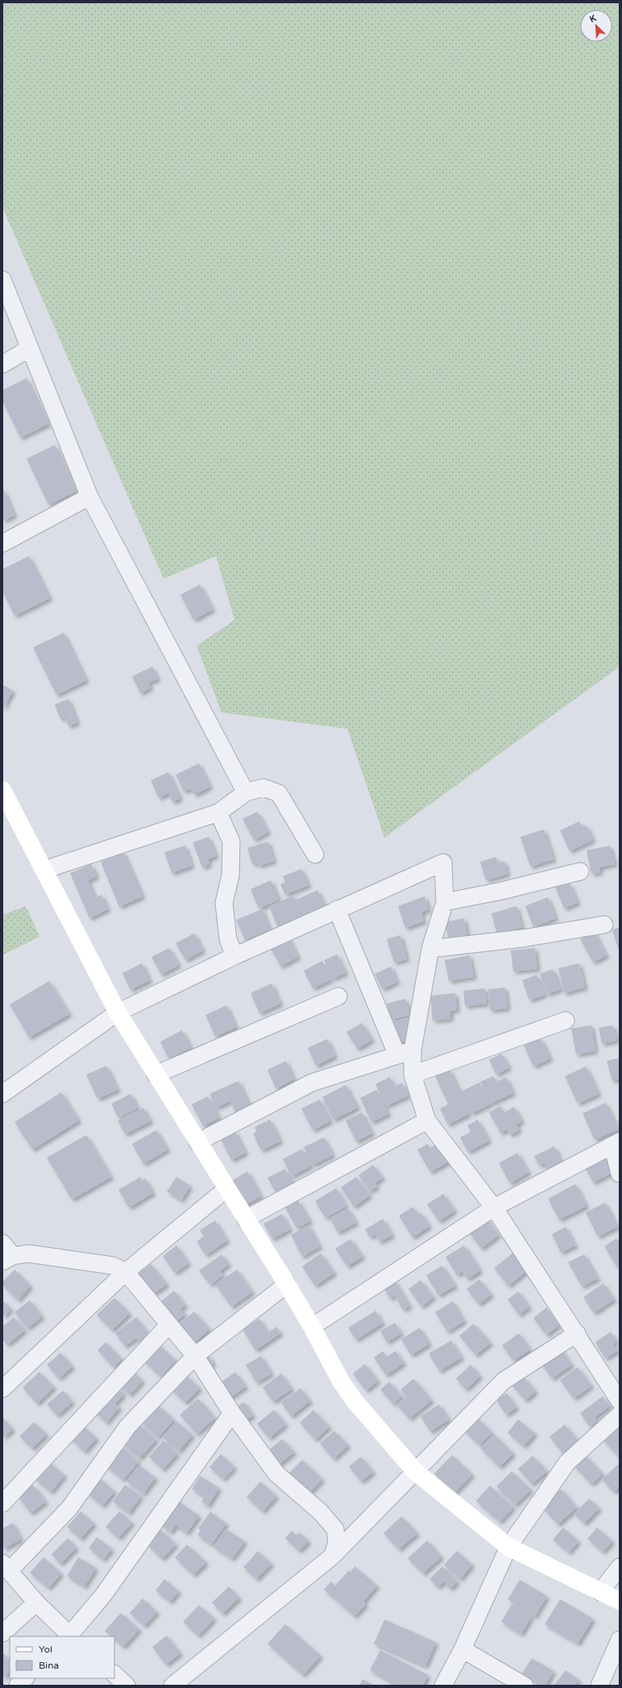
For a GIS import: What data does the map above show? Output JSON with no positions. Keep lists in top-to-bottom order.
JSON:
{
  "legend": ["Yol", "Bina"],
  "north": "top left"
}
